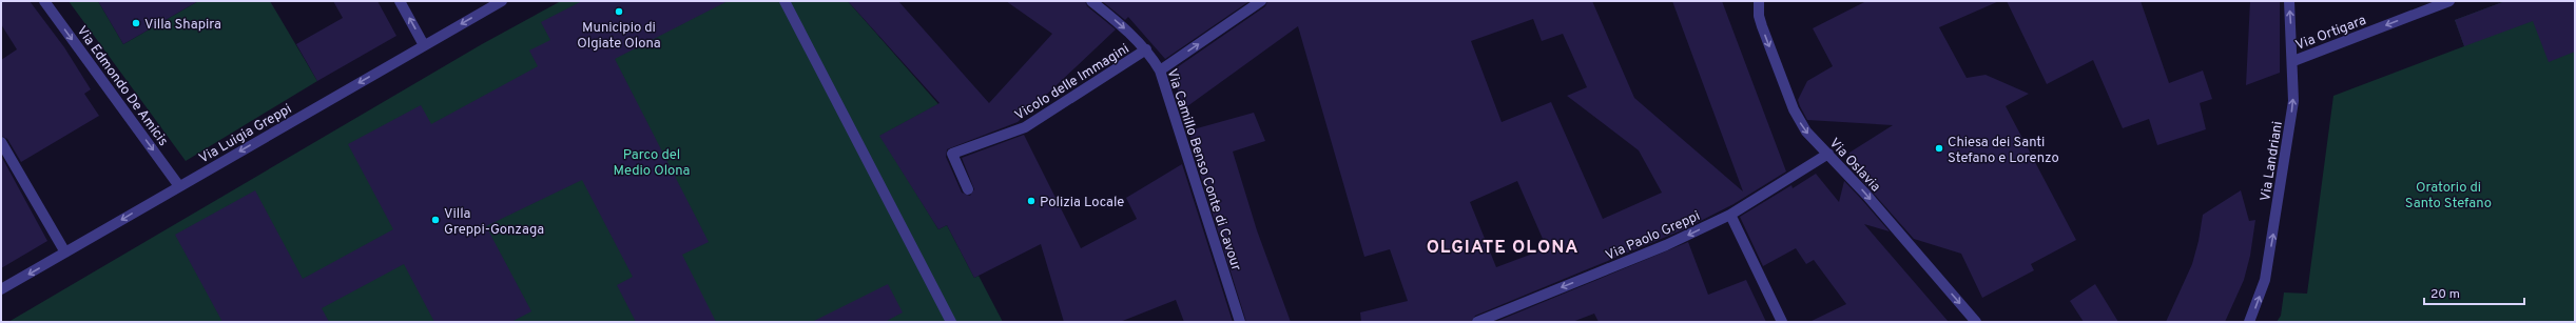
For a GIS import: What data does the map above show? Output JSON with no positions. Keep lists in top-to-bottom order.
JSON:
{
  "streets": {
    "street": [
      "Via Ortigara",
      "Vicolo delle Immagini",
      "Via Edmondo De Amicis",
      "Via Luigia Greppi",
      "Via Landriani",
      "Via Oslavia",
      "Via Camillo Benso Conte di Cavour",
      "Via Paolo Greppi"
    ]
  },
  "crossings": [
    ["Via Ortigara", "Via Landriani"],
    ["Vicolo delle Immagini", "Via Camillo Benso Conte di Cavour"],
    ["Via Edmondo De Amicis", "Via Luigia Greppi"],
    ["Via Oslavia", "Via Paolo Greppi"]
  ],
  "one_way": [
    "Via Ortigara",
    "Via Edmondo De Amicis",
    "Via Luigia Greppi",
    "Via Landriani",
    "Via Oslavia",
    "Via Paolo Greppi"
  ],
  "districts": ["OLGIATE OLONA"],
  "parks": ["Parco del Medio Olona", "Oratorio di Santo Stefano"],
  "places": [
    "Municipio di Olgiate Olona",
    "Villa Shapira",
    "Chiesa dei Santi Stefano e Lorenzo",
    "Polizia Locale",
    "Villa Greppi-Gonzaga"
  ],
  "scale_bar": "20 m"
}
